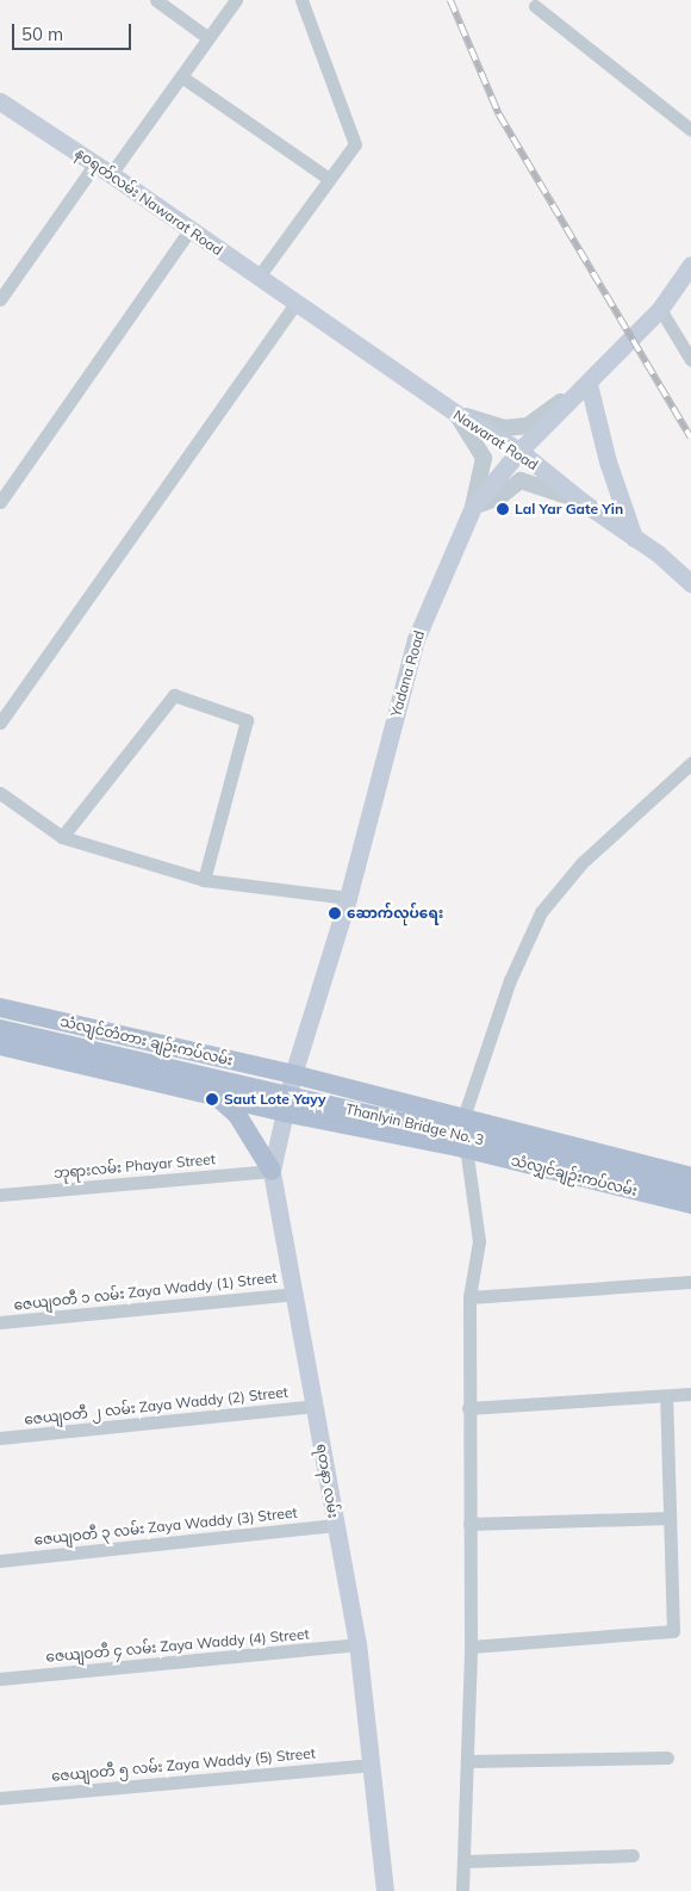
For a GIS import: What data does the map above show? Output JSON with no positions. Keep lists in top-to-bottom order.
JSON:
{
  "streets": {
    "main road": [
      "နဝရတ်လမ်း Nawarat Road",
      "Nawarat Road",
      "Yadana Road",
      "သံလျင်တံတား ချဉ်းကပ်လမ်း",
      "Thanlyin Bridge No. 3",
      "သံလျှင်ချဉ်းကပ်လမ်း",
      "ရတနာ လမ်း"
    ],
    "street": [
      "ဘုရားလမ်း Phayar Street",
      "ဇေယျဝတီ ၁ လမ်း Zaya Waddy (1) Street",
      "ဇေယျဝတီ ၂ လမ်း Zaya Waddy (2) Street",
      "ဇေယျဝတီ ၃ လမ်း Zaya Waddy (3) Street",
      "ဇေယျဝတီ ၄ လမ်း Zaya Waddy (4) Street",
      "ဇေယျဝတီ ၅ လမ်း Zaya Waddy (5) Street"
    ]
  },
  "crossings": [
    ["နဝရတ်လမ်း Nawarat Road", "Nawarat Road"],
    ["Nawarat Road", "Yadana Road"],
    ["Yadana Road", "သံလျင်တံတား ချဉ်းကပ်လမ်း"],
    ["Yadana Road", "သံလျှင်ချဉ်းကပ်လမ်း"],
    ["Yadana Road", "ရတနာ လမ်း"],
    ["သံလျင်တံတား ချဉ်းကပ်လမ်း", "သံလျှင်ချဉ်းကပ်လမ်း"],
    ["သံလျင်တံတား ချဉ်းကပ်လမ်း", "ရတနာ လမ်း"],
    ["ဘုရားလမ်း Phayar Street", "ရတနာ လမ်း"],
    ["သံလျှင်ချဉ်းကပ်လမ်း", "ရတနာ လမ်း"],
    ["ဇေယျဝတီ ၁ လမ်း Zaya Waddy (1) Street", "ရတနာ လမ်း"],
    ["ဇေယျဝတီ ၂ လမ်း Zaya Waddy (2) Street", "ရတနာ လမ်း"],
    ["ရတနာ လမ်း", "ဇေယျဝတီ ၃ လမ်း Zaya Waddy (3) Street"],
    ["ရတနာ လမ်း", "ဇေယျဝတီ ၄ လမ်း Zaya Waddy (4) Street"],
    ["ရတနာ လမ်း", "ဇေယျဝတီ ၅ လမ်း Zaya Waddy (5) Street"]
  ],
  "places": ["Lal Yar Gate Yin", "ဆောက်လုပ်ရေး", "Saut Lote Yayy"],
  "scale_bar": "50 m"
}
